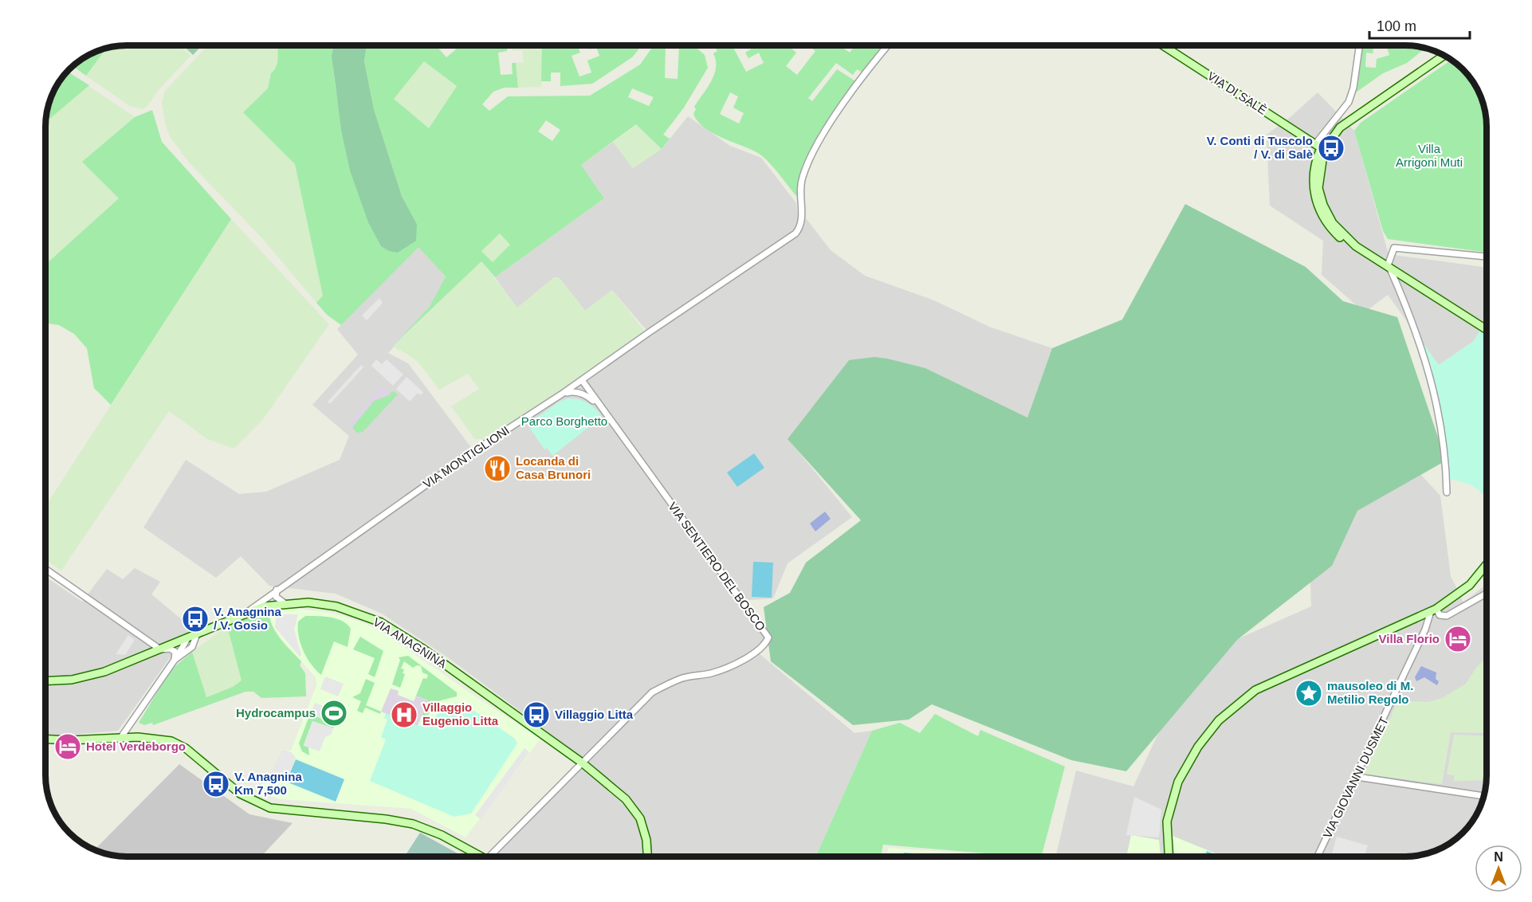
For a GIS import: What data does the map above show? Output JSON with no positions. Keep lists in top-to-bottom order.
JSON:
{
  "streets": {
    "main road": ["VIA DI SALÈ", "VIA ANAGNINA"],
    "street": ["VIA MONTIGLIONI", "VIA SENTIERO DEL BOSCO", "VIA GIOVANNI DUSMET"]
  },
  "crossings": [
    ["VIA MONTIGLIONI", "VIA SENTIERO DEL BOSCO"],
    ["VIA MONTIGLIONI", "VIA ANAGNINA"],
    ["VIA SENTIERO DEL BOSCO", "VIA ANAGNINA"]
  ],
  "parks": ["Villa Arrigoni Muti", "Parco Borghetto"],
  "places": {
    "bus stop": [
      "V. Conti di Tuscolo / V. di Salè",
      "V. Anagnina / V. Gosio",
      "Villaggio Litta",
      "V. Anagnina Km 7,500"
    ],
    "restaurant": ["Locanda di Casa Brunori"],
    "hotel": ["Villa Florio", "Hotel Verdeborgo"],
    "place": ["mausoleo di M. Metilio Regolo"],
    "sports": ["Hydrocampus"],
    "hospital": ["Villaggio Eugenio Litta"]
  },
  "scale_bar": "100 m",
  "north": "top"
}
